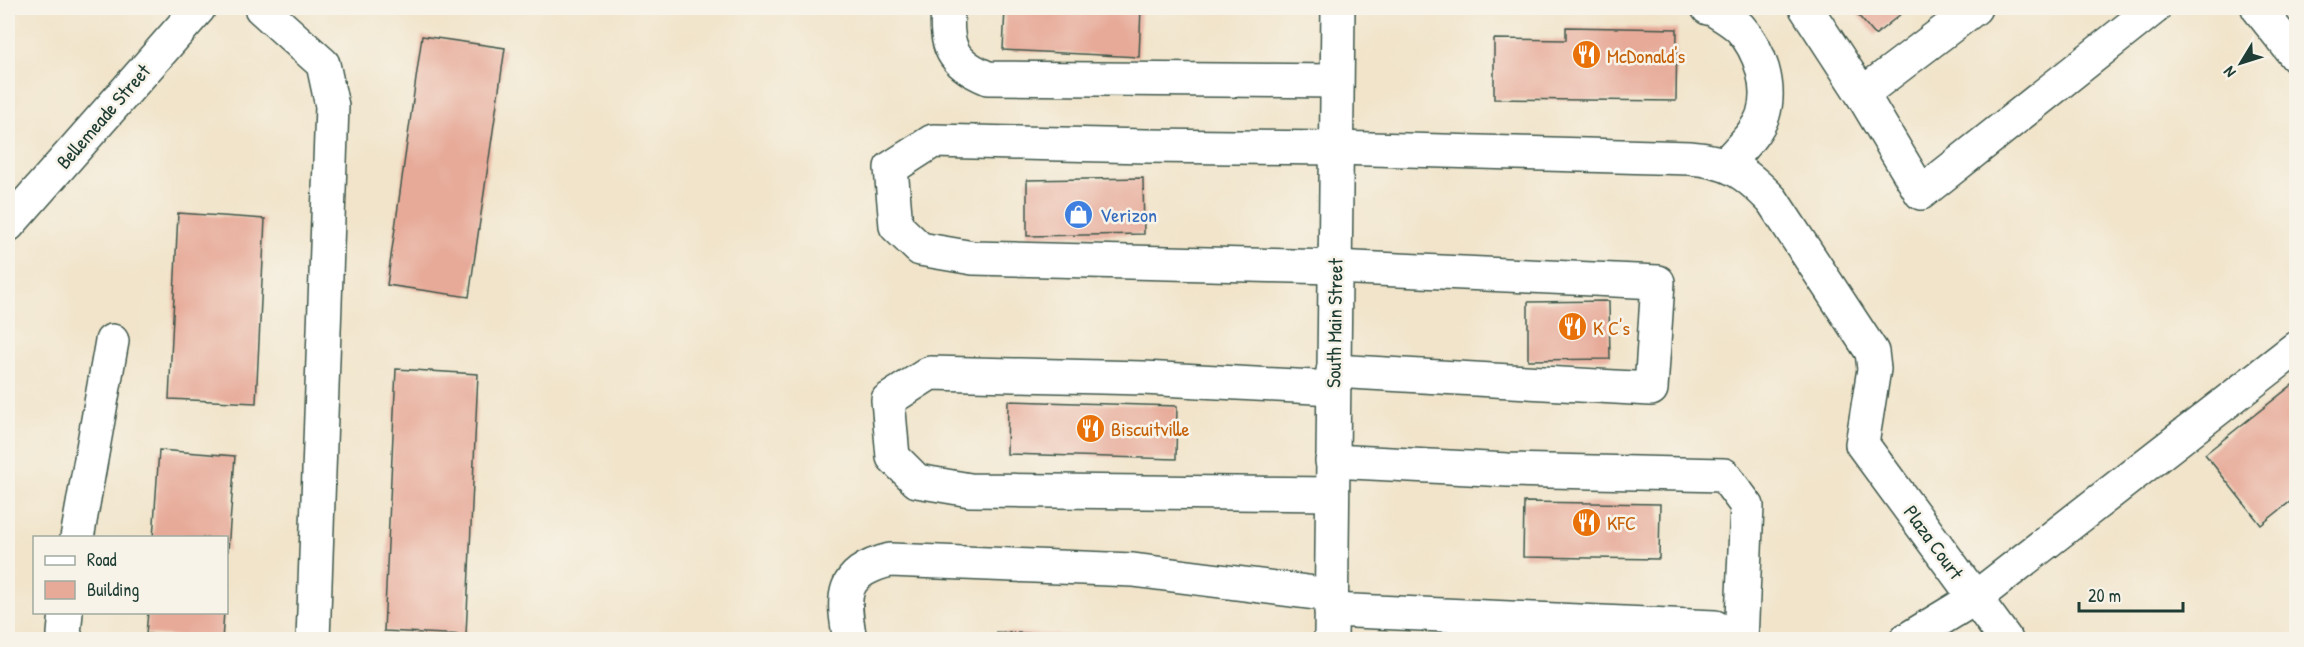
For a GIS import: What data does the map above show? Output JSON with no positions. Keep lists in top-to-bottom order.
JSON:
{
  "streets": {
    "street": ["Bellemeade Street", "South Main Street", "Plaza Court"]
  },
  "places": {
    "restaurant": [
      "McDonald's",
      "K C's",
      "Biscuitville",
      "KFC"
    ],
    "shop": ["Verizon"]
  },
  "legend": ["Road", "Building"],
  "scale_bar": "20 m",
  "north": "bottom left"
}
